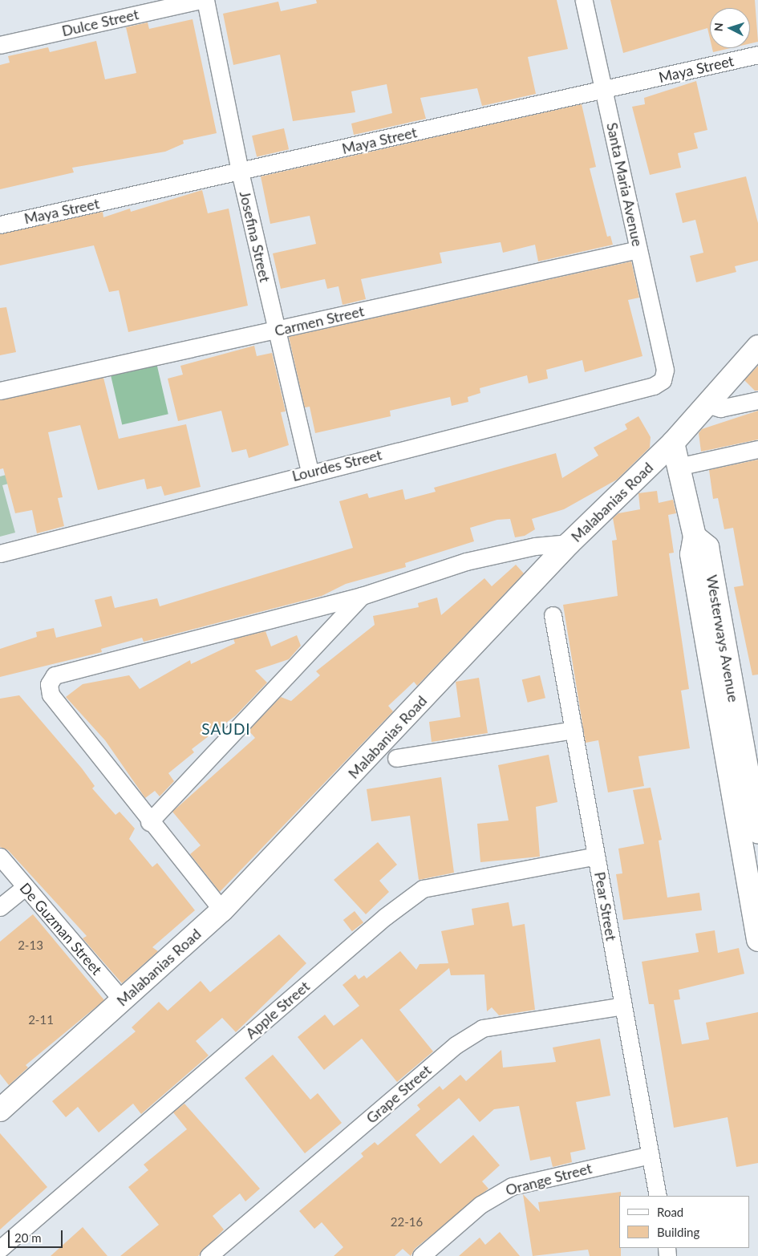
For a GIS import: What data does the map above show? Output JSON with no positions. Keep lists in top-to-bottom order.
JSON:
{
  "streets": {
    "main road": ["Malabanias Road", "Westerways Avenue"],
    "street": [
      "Dulce Street",
      "Maya Street",
      "Santa Maria Avenue",
      "Josefina Street",
      "Carmen Street",
      "Lourdes Street",
      "Pear Street",
      "De Guzman Street",
      "Apple Street",
      "Grape Street",
      "Orange Street"
    ]
  },
  "crossings": [
    ["Maya Street", "Santa Maria Avenue"],
    ["Maya Street", "Josefina Street"],
    ["Santa Maria Avenue", "Carmen Street"],
    ["Santa Maria Avenue", "Lourdes Street"],
    ["Josefina Street", "Carmen Street"],
    ["Josefina Street", "Lourdes Street"],
    ["Malabanias Road", "Westerways Avenue"],
    ["Malabanias Road", "De Guzman Street"],
    ["Pear Street", "Apple Street"],
    ["Pear Street", "Grape Street"],
    ["Pear Street", "Orange Street"]
  ],
  "districts": ["SAUDI"],
  "house_numbers": ["2-13", "2-11", "22-16"],
  "legend": ["Road", "Building"],
  "scale_bar": "20 m",
  "north": "left"
}
